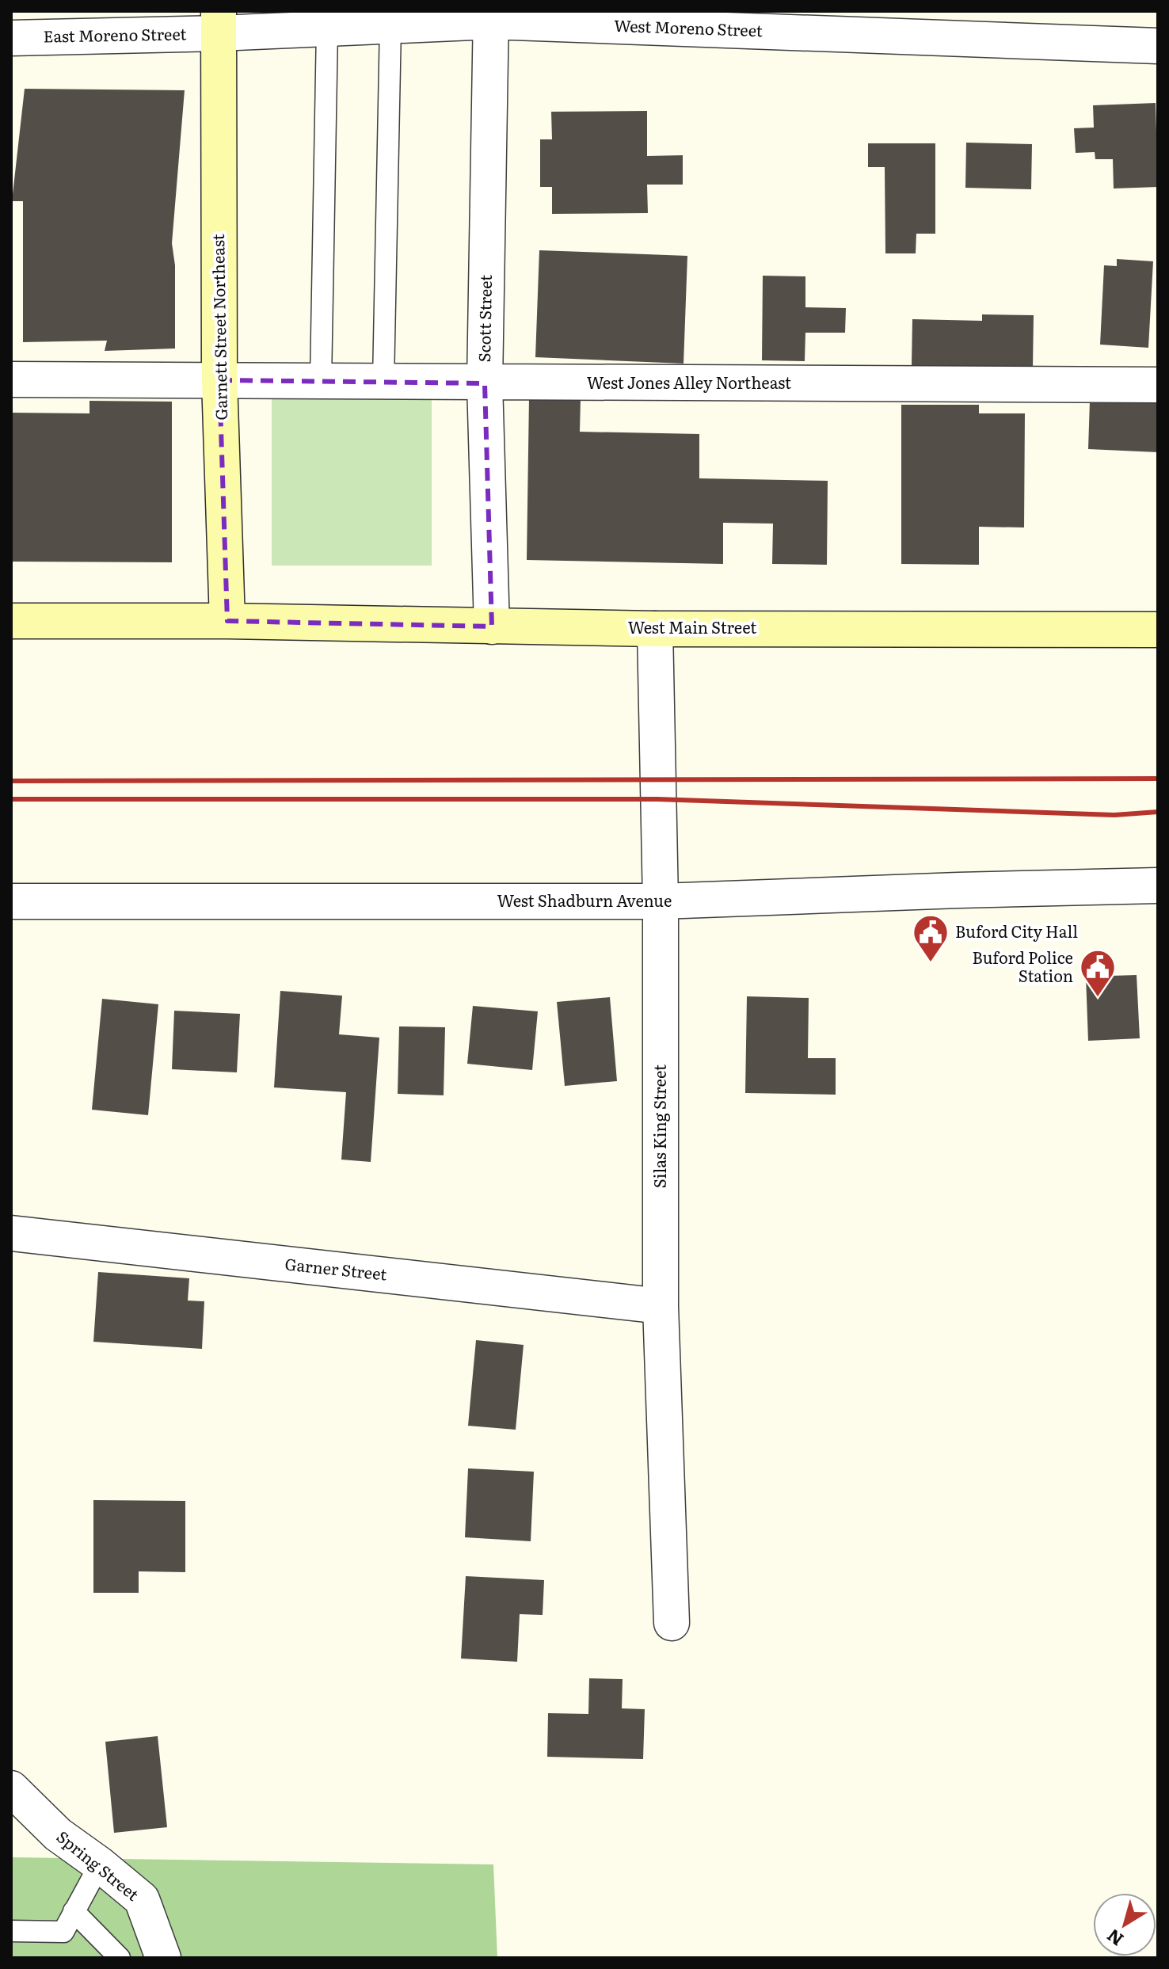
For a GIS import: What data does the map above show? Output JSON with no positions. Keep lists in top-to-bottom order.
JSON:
{
  "streets": {
    "street": [
      "West Moreno Street",
      "East Moreno Street",
      "Scott Street",
      "Garnett Street Northeast",
      "West Jones Alley Northeast",
      "West Main Street",
      "West Shadburn Avenue",
      "Silas King Street",
      "Garner Street",
      "Spring Street"
    ]
  },
  "crossings": [
    ["West Moreno Street", "East Moreno Street"],
    ["West Moreno Street", "Scott Street"],
    ["West Moreno Street", "Garnett Street Northeast"],
    ["East Moreno Street", "Garnett Street Northeast"],
    ["Scott Street", "West Jones Alley Northeast"],
    ["Scott Street", "West Main Street"],
    ["Garnett Street Northeast", "West Jones Alley Northeast"],
    ["Garnett Street Northeast", "West Main Street"],
    ["West Main Street", "Silas King Street"],
    ["West Shadburn Avenue", "Silas King Street"],
    ["Silas King Street", "Garner Street"]
  ],
  "places": {
    "public building": ["Buford City Hall", "Buford Police Station"]
  },
  "north": "bottom left"
}
